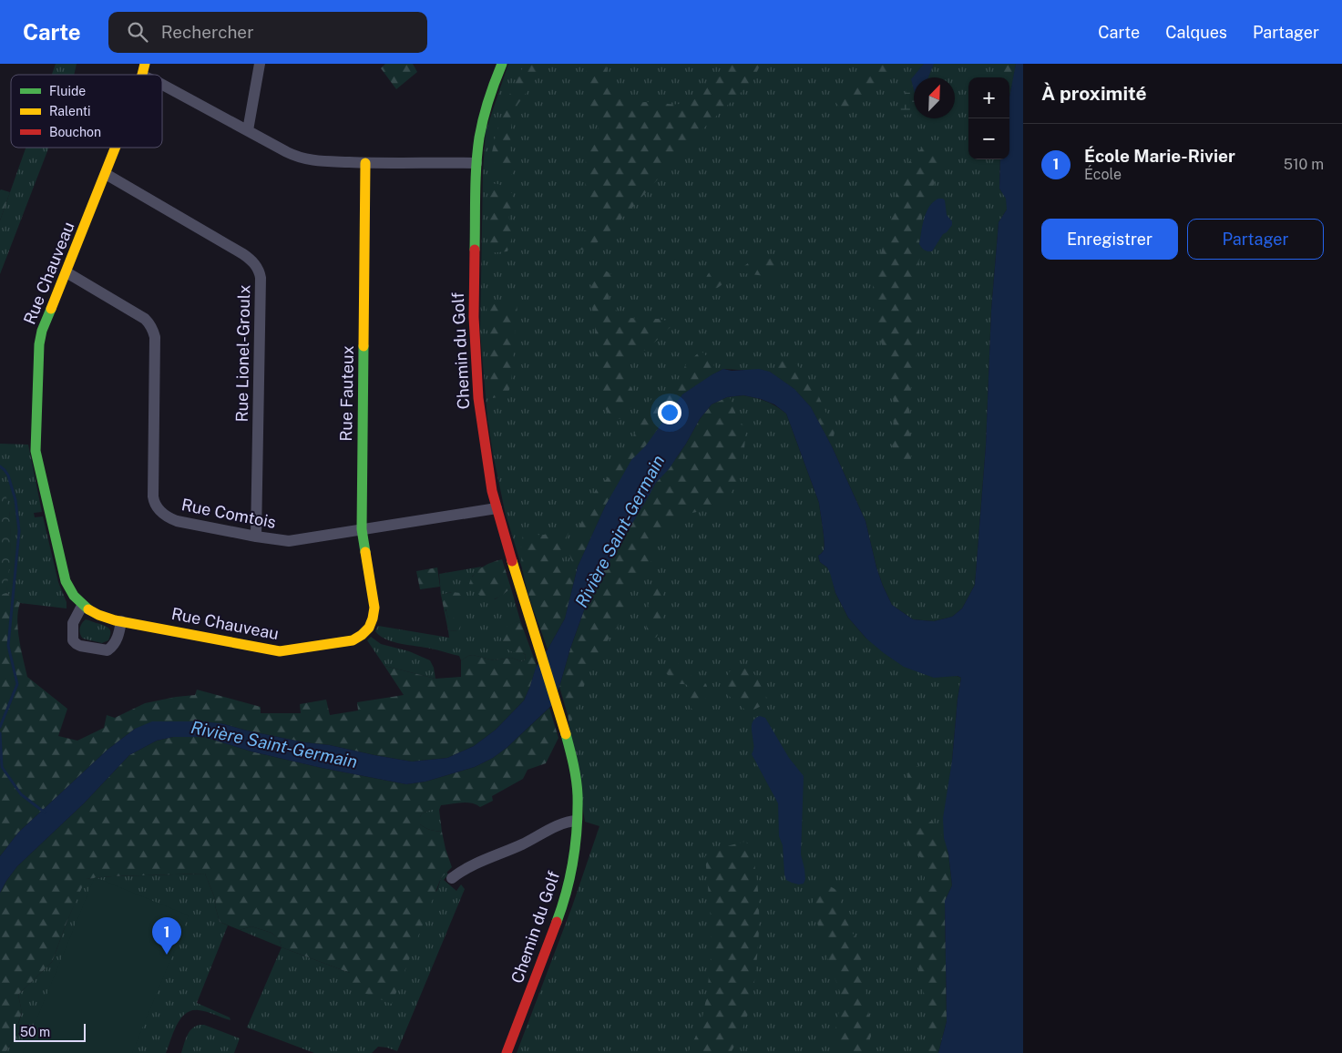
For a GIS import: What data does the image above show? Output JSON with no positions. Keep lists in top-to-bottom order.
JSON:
{
  "streets": {
    "street": [
      "Rue Chauveau",
      "Chemin du Golf",
      "Rue Lionel-Groulx",
      "Rue Fauteux",
      "Rue Comtois"
    ]
  },
  "crossings": [
    ["Rue Chauveau", "Rue Lionel-Groulx"],
    ["Rue Chauveau", "Rue Fauteux"],
    ["Rue Chauveau", "Rue Comtois"],
    ["Chemin du Golf", "Rue Comtois"],
    ["Rue Lionel-Groulx", "Rue Comtois"],
    ["Rue Fauteux", "Rue Comtois"]
  ],
  "water": ["Rivière Saint-Germain"],
  "legend": ["Fluide", "Ralenti", "Bouchon"],
  "scale_bar": "50 m",
  "north": "top right",
  "page": {
    "header": "Carte",
    "search": "Rechercher",
    "nav": ["Carte", "Calques", "Partager"],
    "heading": "À proximité",
    "map_buttons": ["+", "−"],
    "list": [
      {
        "mark": "1",
        "name": "École Marie-Rivier",
        "note": "École",
        "value": "510 m"
      }
    ],
    "buttons": ["Enregistrer", "Partager"],
    "pins": "1",
    "scale": "50 m"
  }
}
